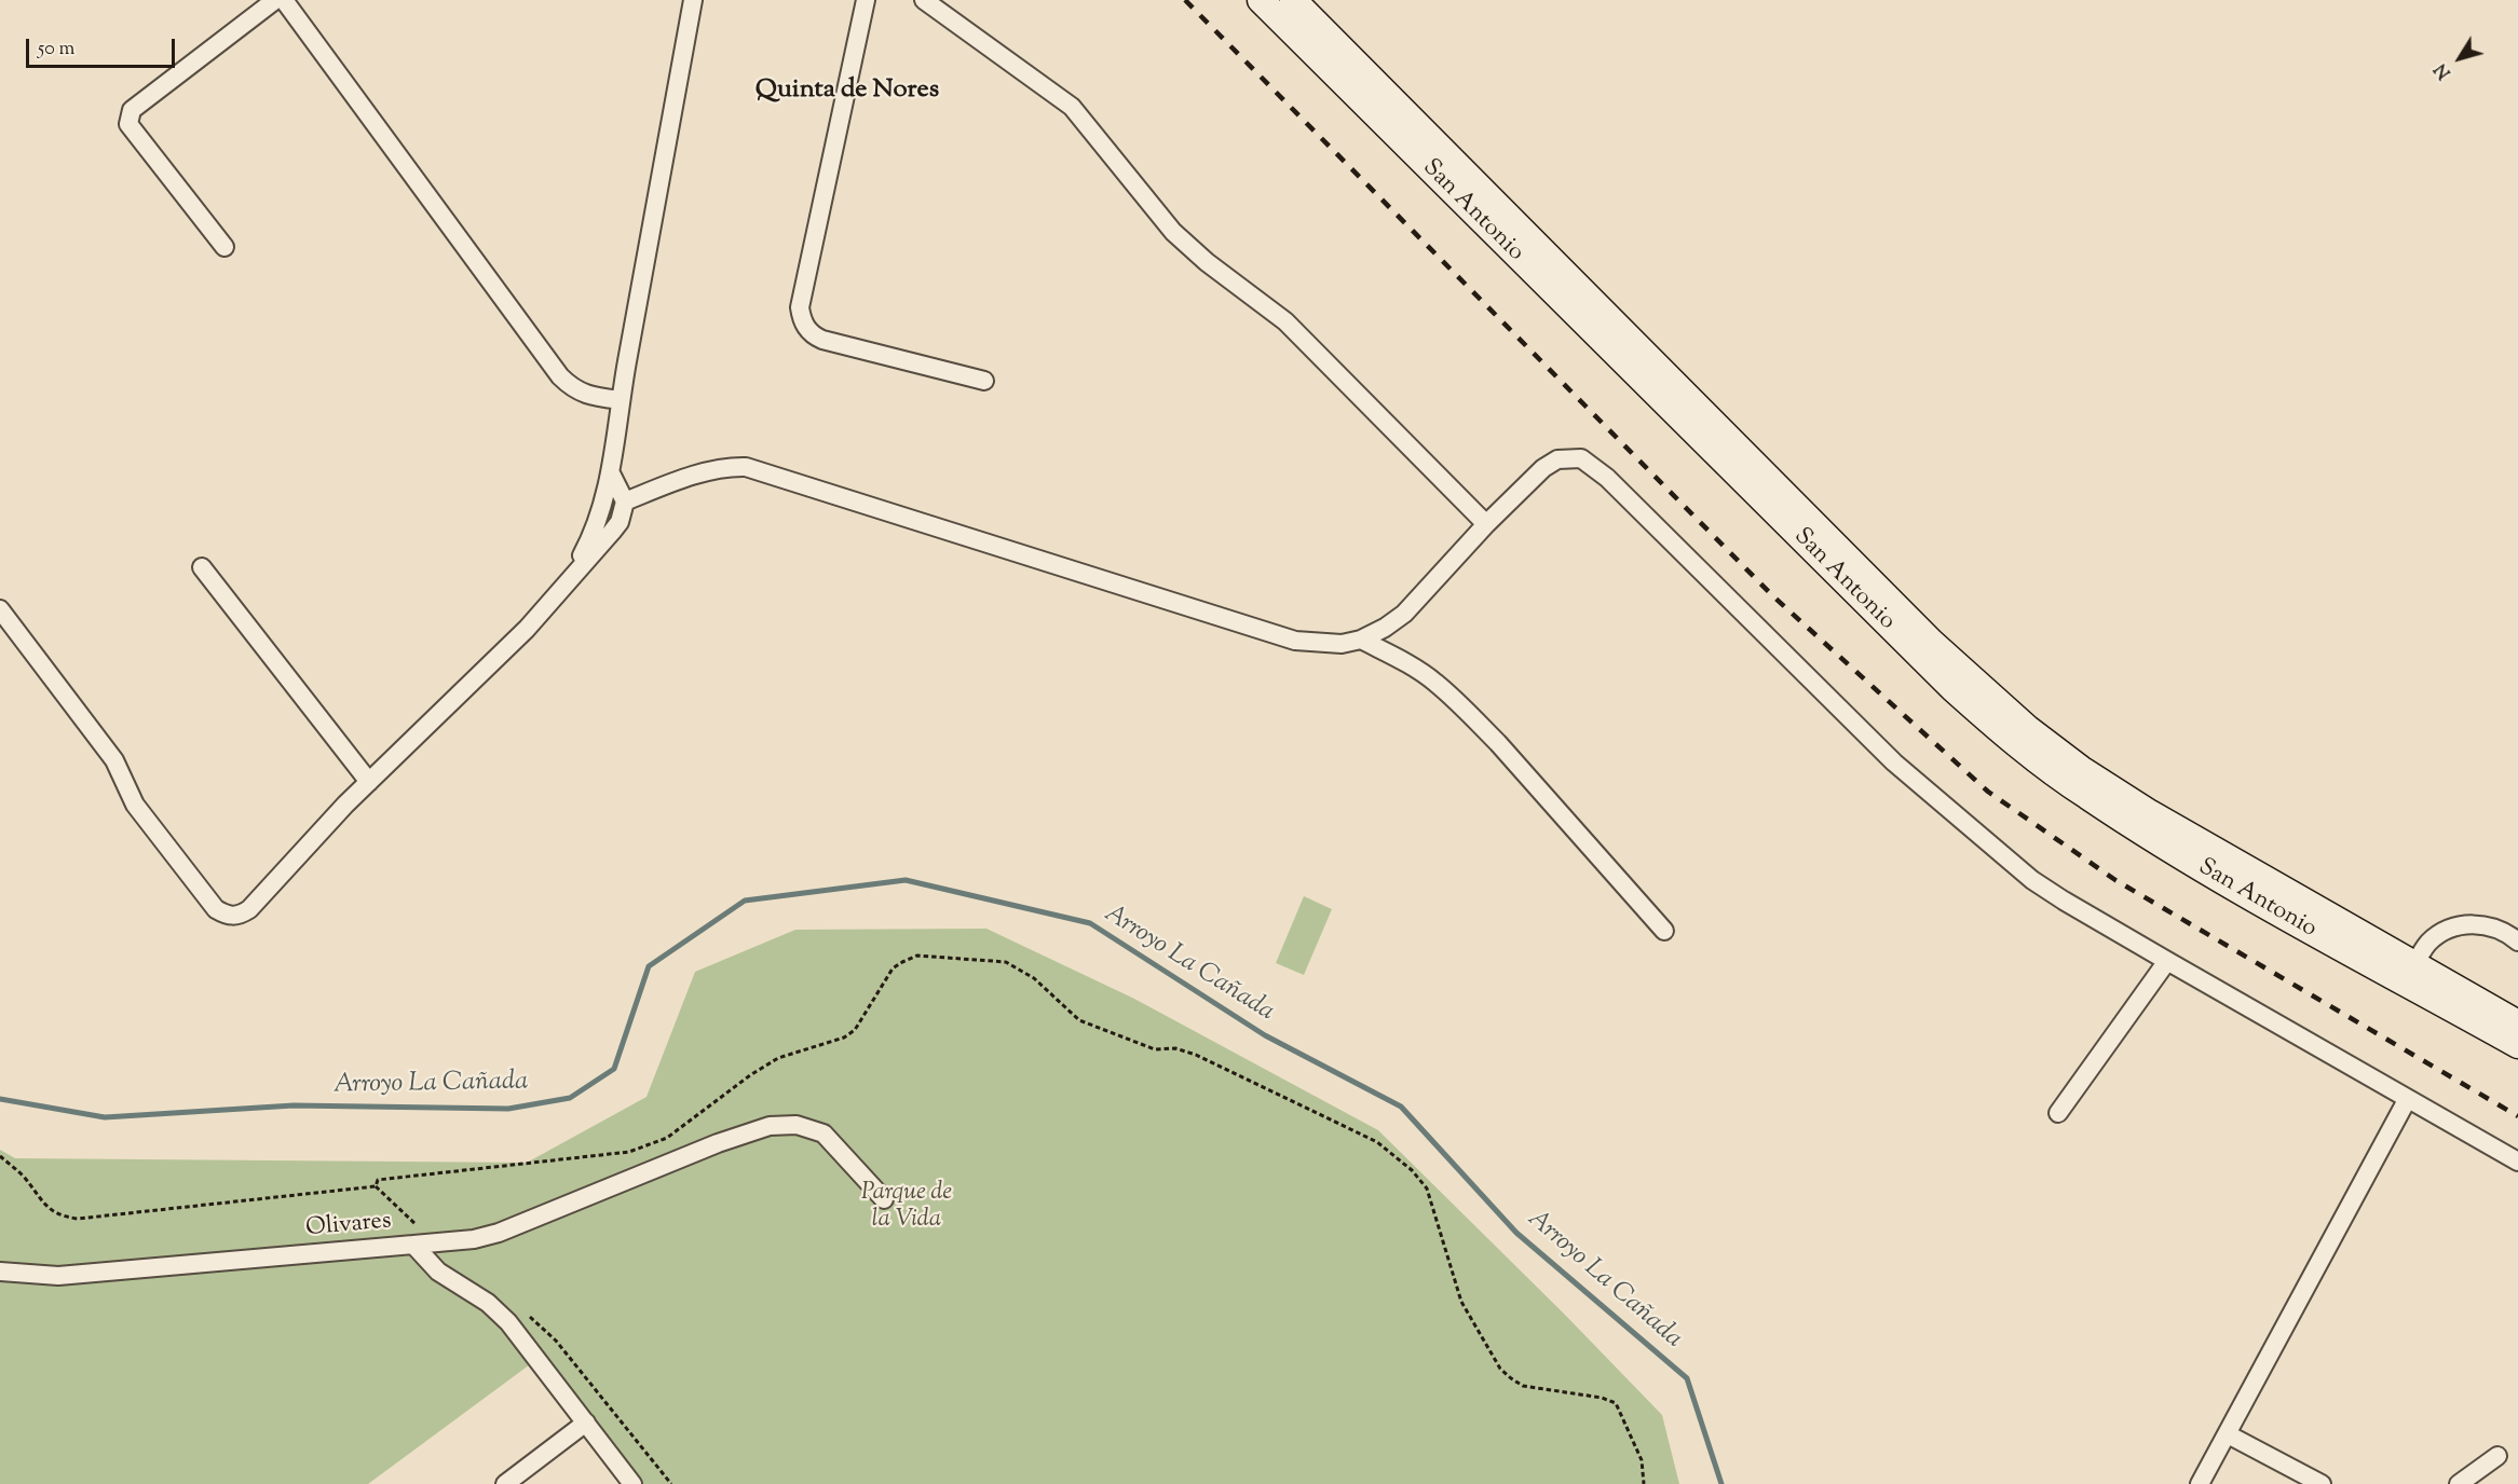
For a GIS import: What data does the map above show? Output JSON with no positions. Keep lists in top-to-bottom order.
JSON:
{
  "streets": {
    "main road": ["San Antonio"],
    "street": ["Olivares"]
  },
  "districts": ["Quinta de Nores"],
  "water": ["Arroyo La Cañada"],
  "parks": ["Parque de la Vida"],
  "scale_bar": "50 m",
  "north": "bottom left"
}
